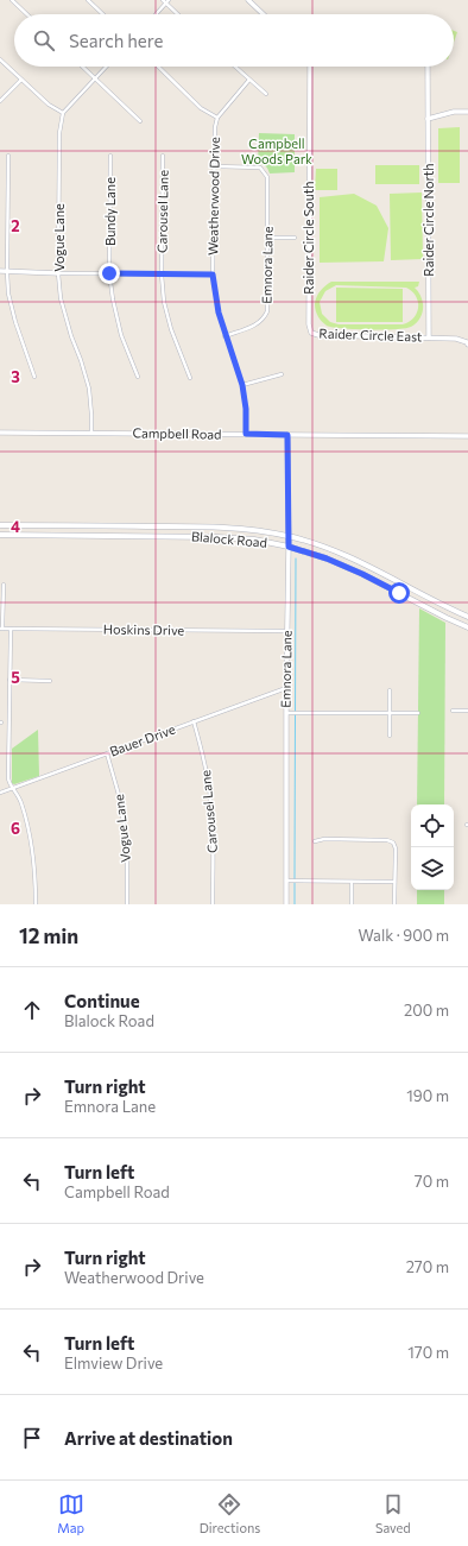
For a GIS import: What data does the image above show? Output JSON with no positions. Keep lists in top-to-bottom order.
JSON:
{
  "streets": {
    "main road": ["Blalock Road"],
    "street": [
      "Weatherwood Drive",
      "Bundy Lane",
      "Carousel Lane",
      "Raider Circle North",
      "Vogue Lane",
      "Raider Circle South",
      "Emnora Lane",
      "Raider Circle East",
      "Campbell Road",
      "Hoskins Drive",
      "Bauer Drive"
    ]
  },
  "crossings": [
    ["Weatherwood Drive", "Emnora Lane"],
    ["Weatherwood Drive", "Campbell Road"],
    ["Carousel Lane", "Bauer Drive"],
    ["Raider Circle North", "Raider Circle East"],
    ["Vogue Lane", "Campbell Road"],
    ["Vogue Lane", "Bauer Drive"],
    ["Raider Circle South", "Raider Circle East"],
    ["Emnora Lane", "Campbell Road"],
    ["Emnora Lane", "Blalock Road"],
    ["Emnora Lane", "Hoskins Drive"],
    ["Emnora Lane", "Bauer Drive"]
  ],
  "parks": ["Campbell Woods Park"],
  "page": {
    "search": "Search here",
    "heading": ["12 min", "Walk · 900 m"],
    "list": [
      ["Continue", "Blalock Road", "200 m"],
      ["Turn right", "Emnora Lane", "190 m"],
      ["Turn left", "Campbell Road", "70 m"],
      ["Turn right", "Weatherwood Drive", "270 m"],
      ["Turn left", "Elmview Drive", "170 m"],
      "Arrive at destination"
    ],
    "nav": ["Map", "Directions", "Saved"]
  },
  "grid": {
    "rows": [
      "2",
      "3",
      "4",
      "5",
      "6"
    ]
  }
}
